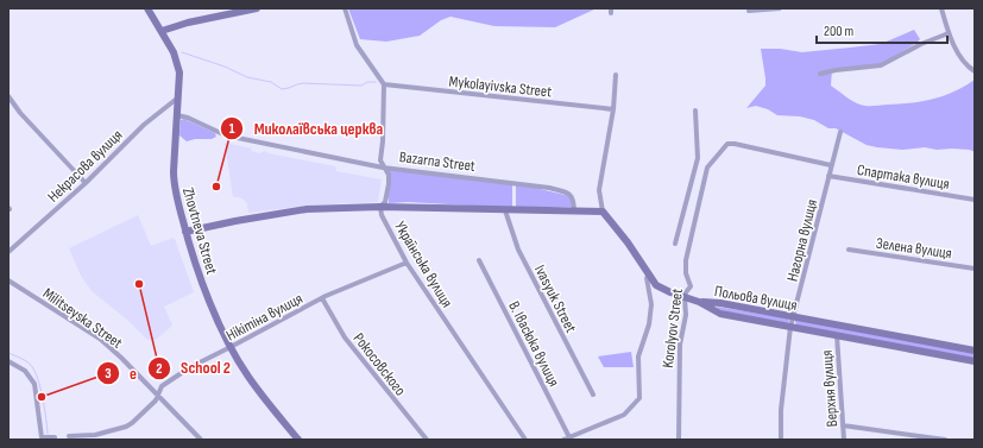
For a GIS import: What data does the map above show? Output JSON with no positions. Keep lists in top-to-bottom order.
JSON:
{
  "streets": {
    "main road": ["Zhovtneva Street", "Польова вулиця", "Korolyov Street"],
    "street": [
      "Mykolayivska Street",
      "Bazarna Street",
      "Некрасова вулиця",
      "Спартака вулиця",
      "Нагорна вулиця",
      "Зелена вулиця",
      "Українська вулиця",
      "Ivasyuk Street",
      "Нікітіна вулиця",
      "Militseyska Street",
      "В. Івасюка вулиця",
      "Рокосовского",
      "Верхня вулиця"
    ]
  },
  "crossings": [
    ["Bazarna Street", "Zhovtneva Street"],
    ["Некрасова вулиця", "Zhovtneva Street"],
    ["Спартака вулиця", "Нагорна вулиця"],
    ["Zhovtneva Street", "Нікітіна вулиця"],
    ["Нагорна вулиця", "Польова вулиця"],
    ["Нагорна вулиця", "Korolyov Street"],
    ["Українська вулиця", "Нікітіна вулиця"],
    ["Польова вулиця", "Korolyov Street"],
    ["Польова вулиця", "Верхня вулиця"],
    ["Нікітіна вулиця", "Militseyska Street"],
    ["Нікітіна вулиця", "Рокосовского"]
  ],
  "places": ["Миколаївська церква", "School 2", "e"],
  "scale_bar": "200 m"
}
